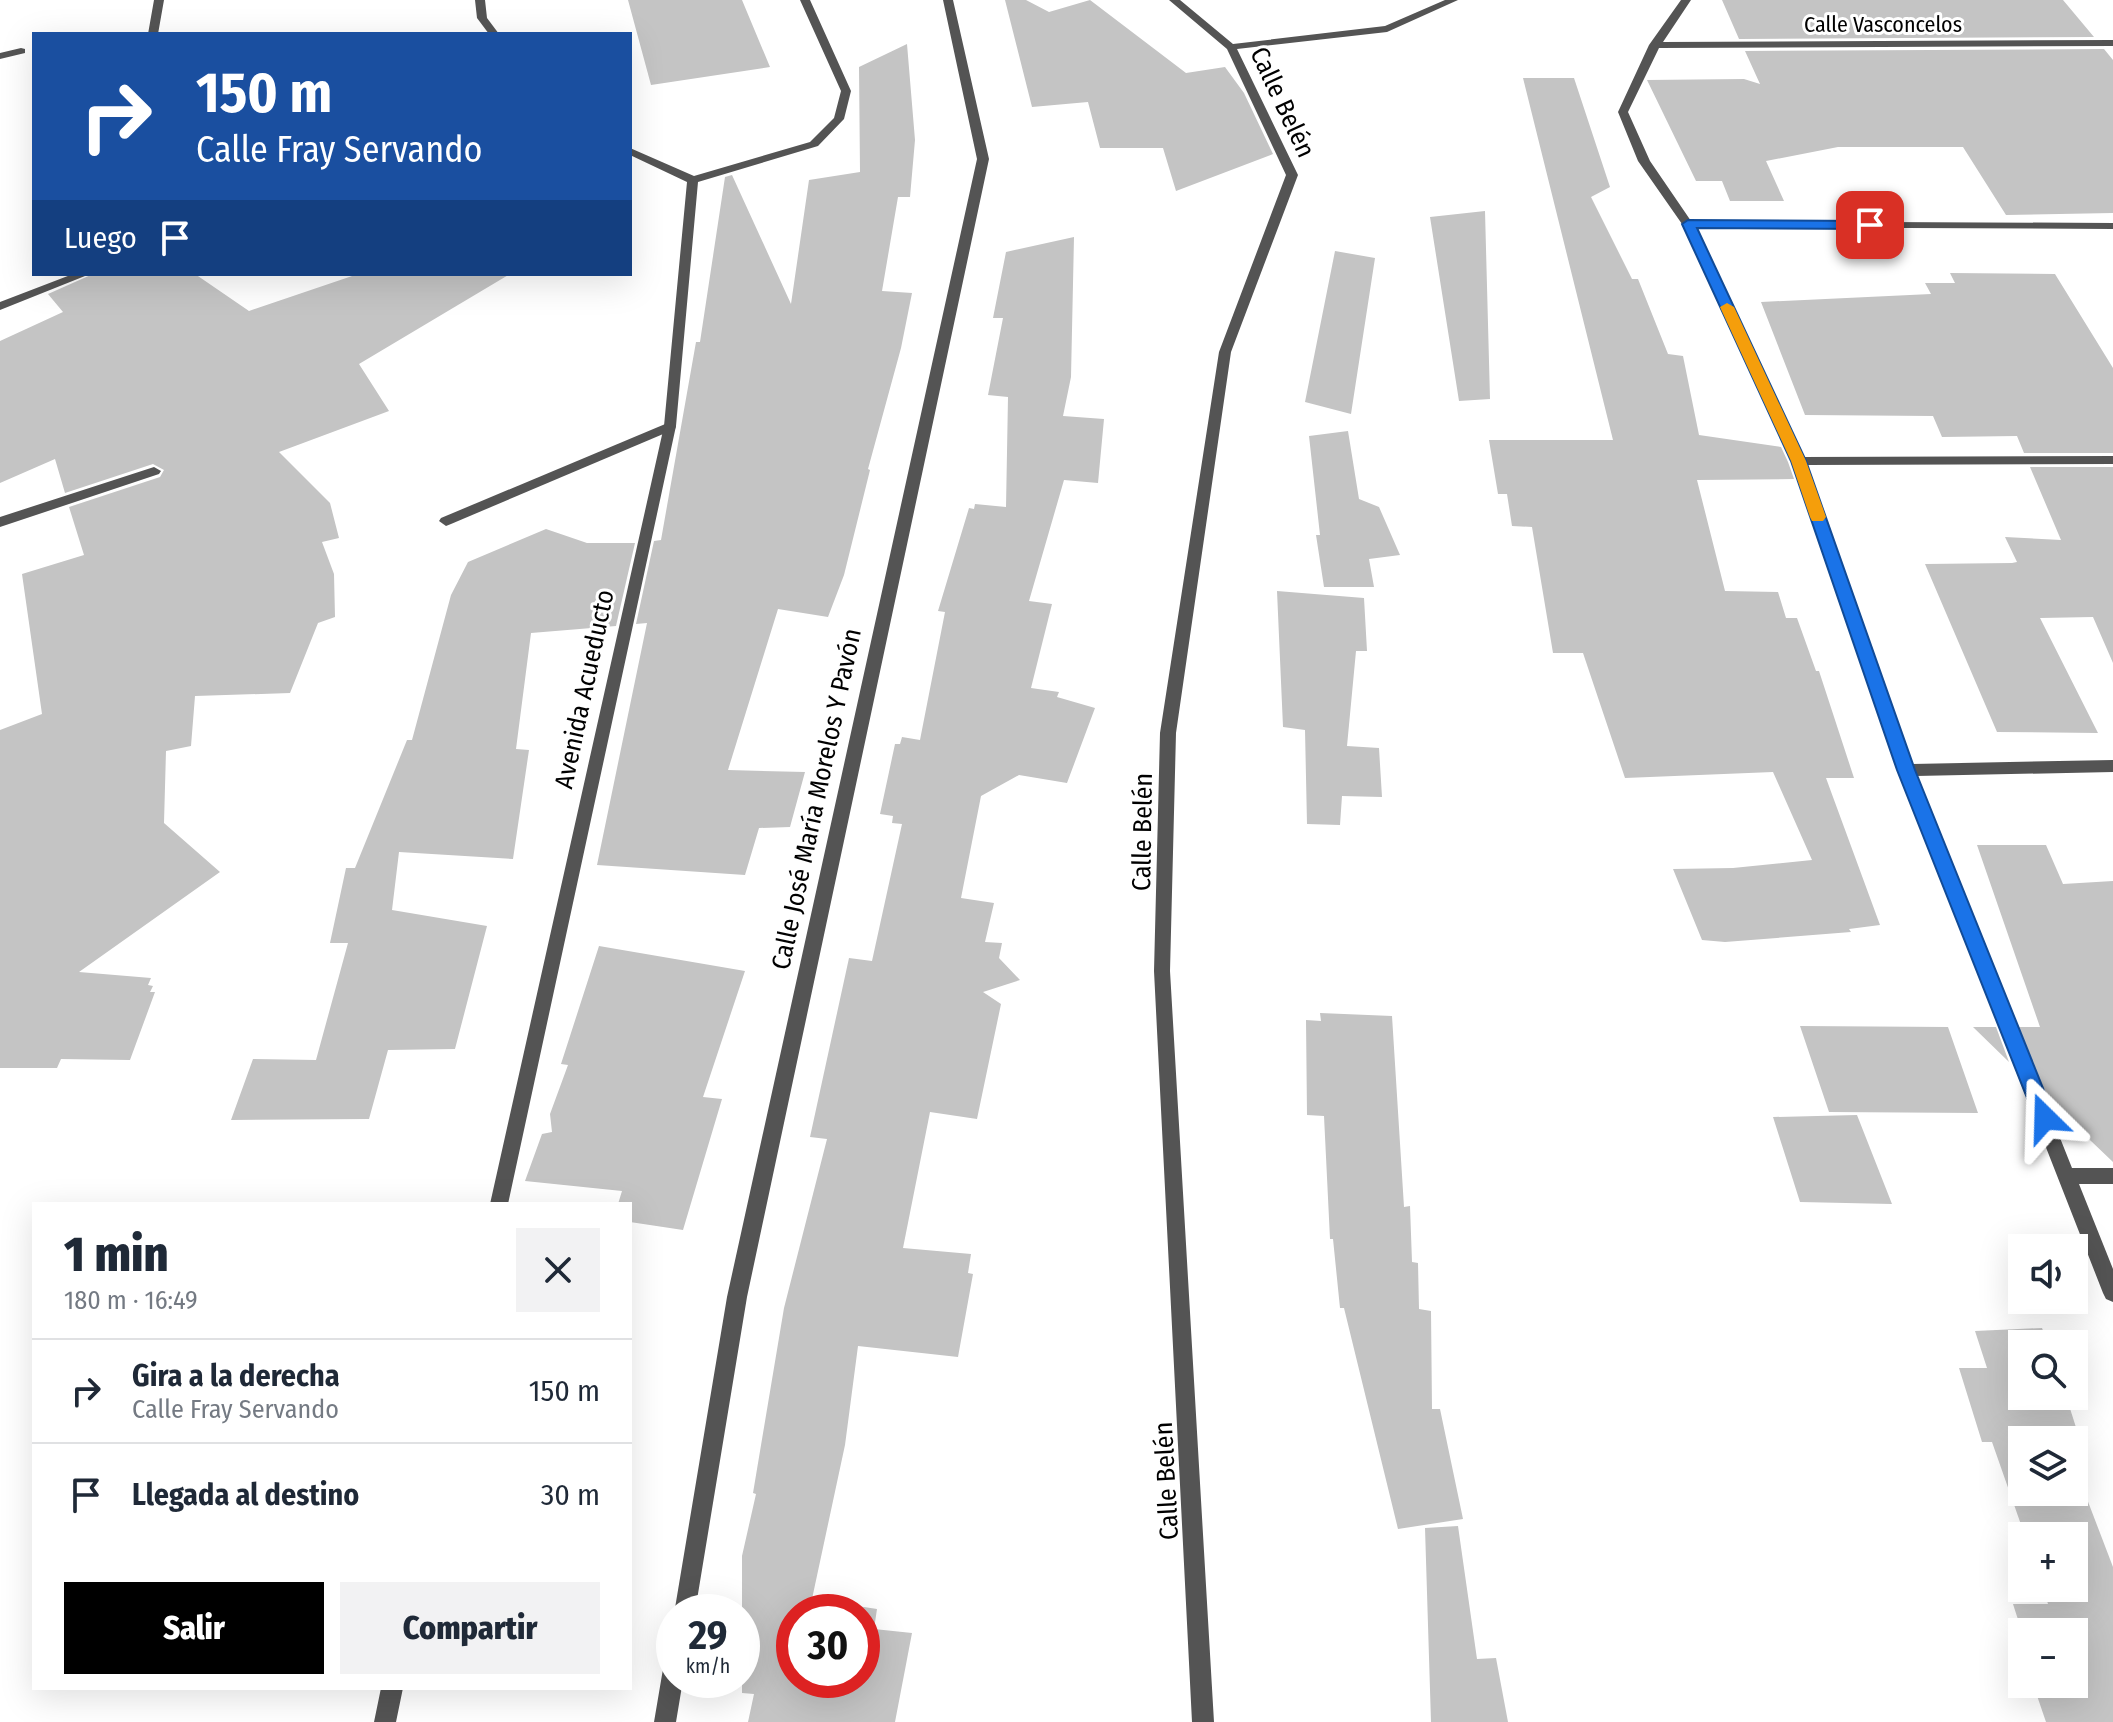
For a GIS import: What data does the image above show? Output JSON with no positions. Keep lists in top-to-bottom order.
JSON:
{
  "streets": {
    "street": [
      "Calle Vasconcelos",
      "Calle Belén",
      "Avenida Acueducto",
      "Calle José María Morelos Y Pavón"
    ]
  },
  "page": {
    "turn": ["150 m", "Calle Fray Servando"],
    "then": "Luego",
    "heading": ["1 min", "180 m · 16:49"],
    "map_buttons": ["+", "−"],
    "list": [
      {
        "name": "Gira a la derecha",
        "note": "Calle Fray Servando",
        "value": "150 m"
      },
      {
        "name": "Llegada al destino",
        "value": "30 m"
      }
    ],
    "buttons": ["Salir", "Compartir"],
    "speed": "29 km/h",
    "limit": "30"
  }
}
